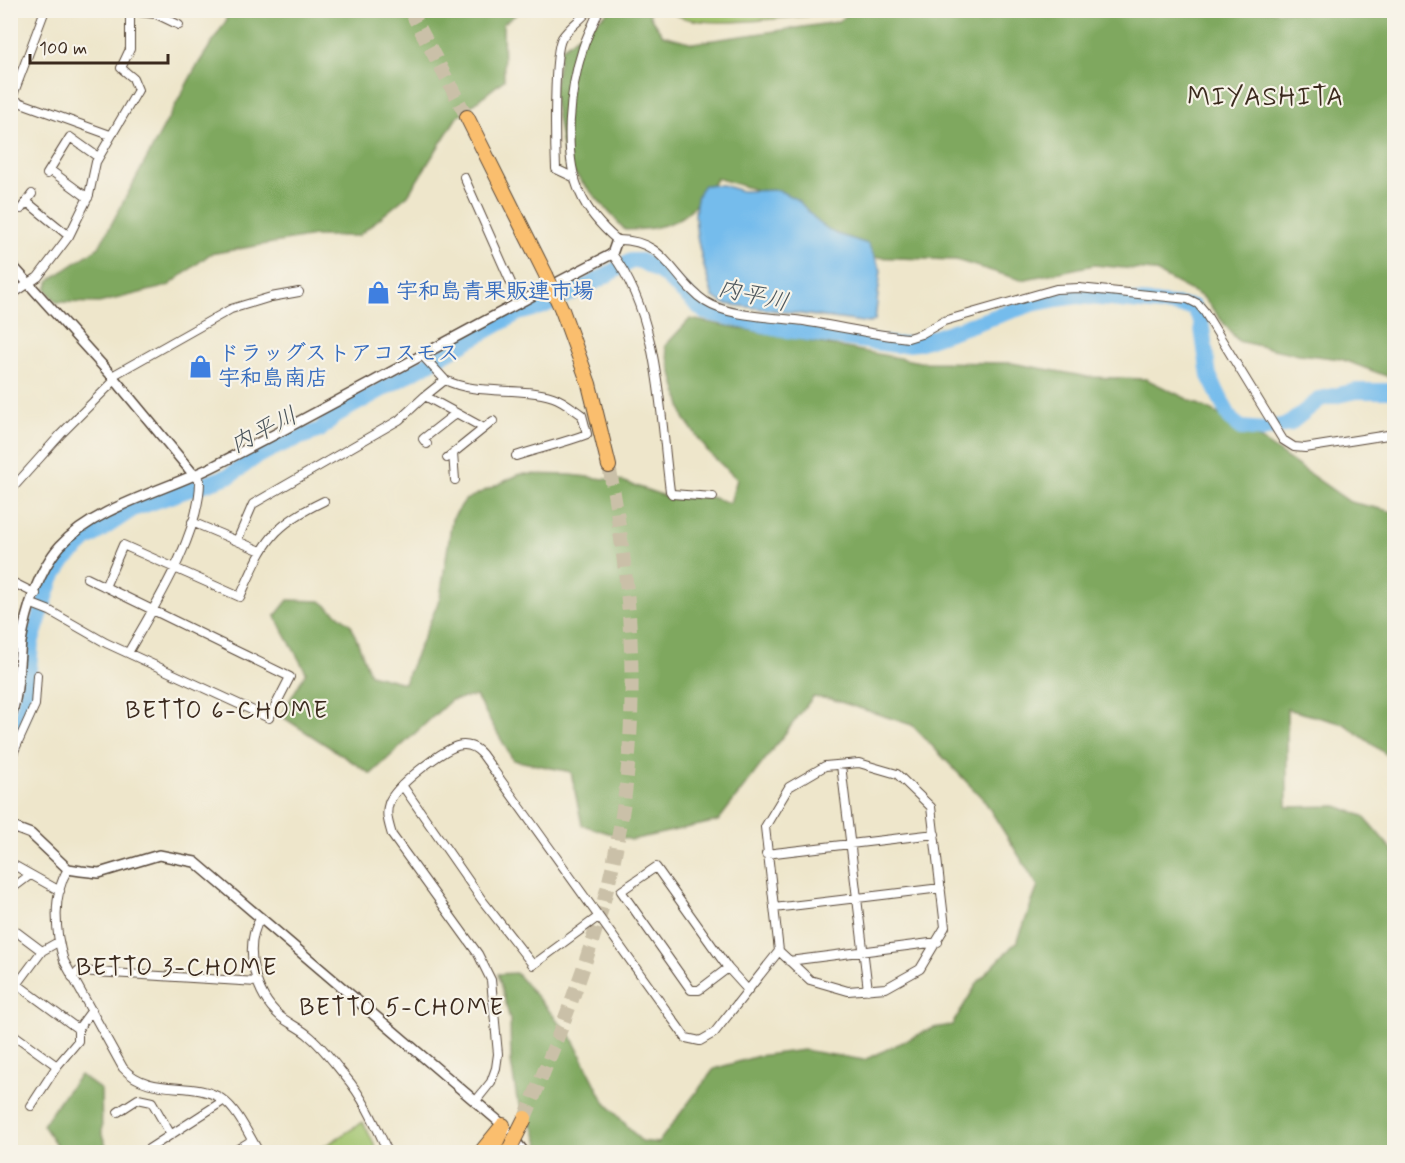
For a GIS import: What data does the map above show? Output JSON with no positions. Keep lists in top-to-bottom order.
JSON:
{
  "districts": [
    "MIYASHITA",
    "BETTO 6-CHOME",
    "BETTO 3-CHOME",
    "BETTO 5-CHOME"
  ],
  "water": ["内平川"],
  "places": {
    "shop": ["宇和島青果販連市場", "ドラッグストアコスモス 宇和島南店"]
  },
  "scale_bar": "100 m"
}
